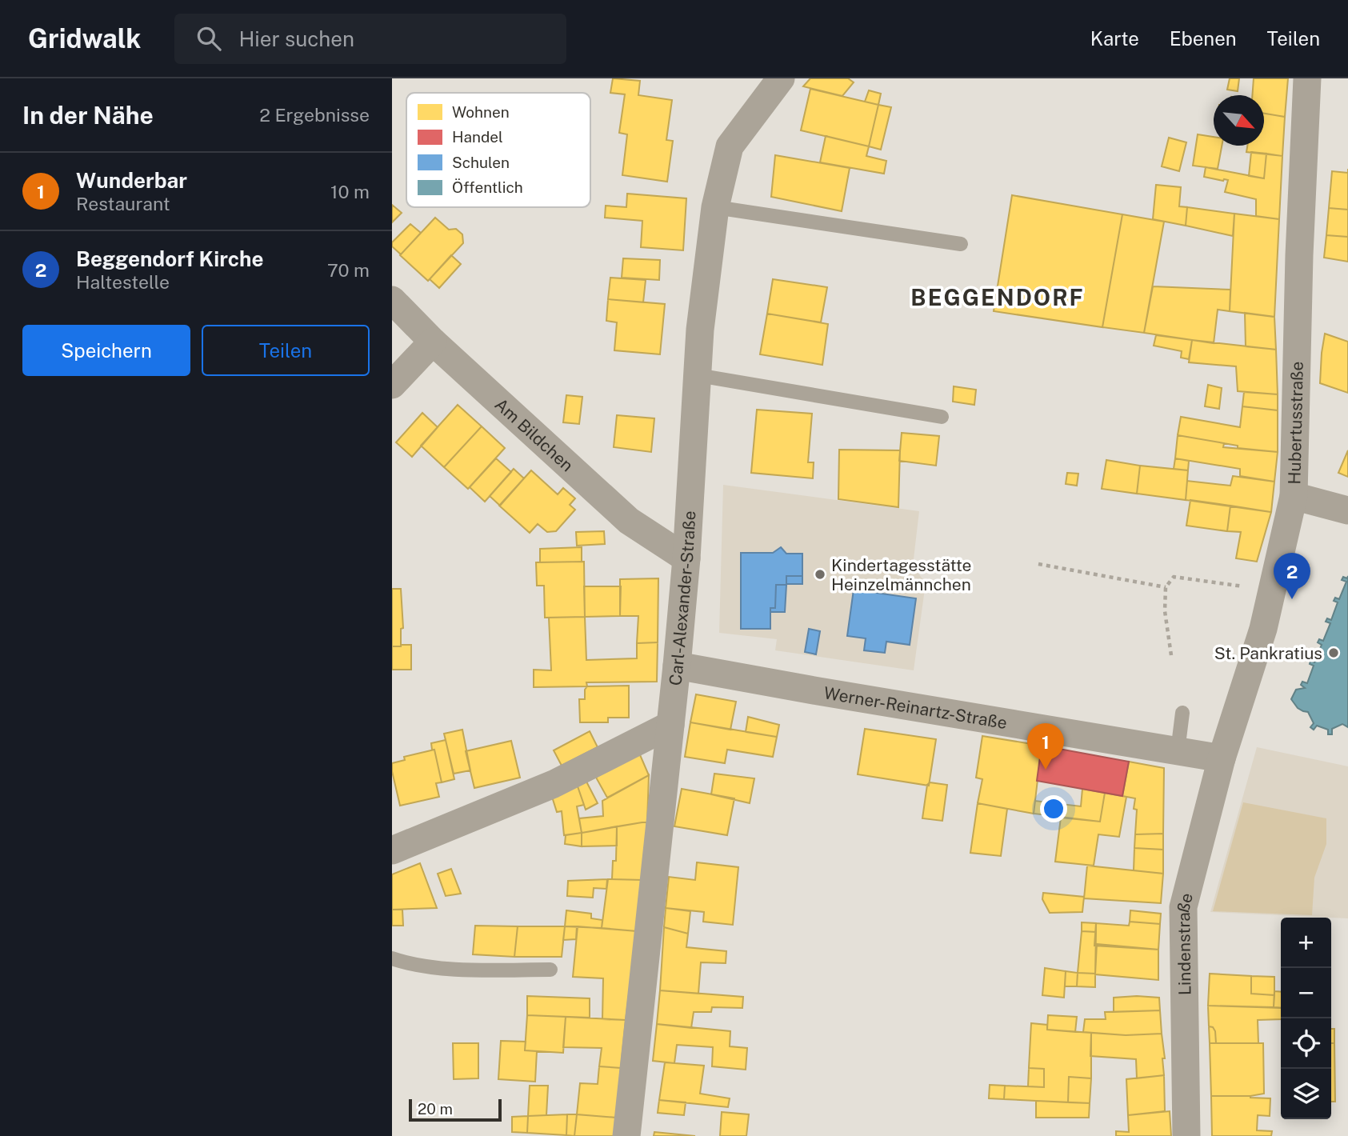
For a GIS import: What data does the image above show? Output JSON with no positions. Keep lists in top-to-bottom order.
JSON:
{
  "streets": {
    "street": [
      "Hubertusstraße",
      "Am Bildchen",
      "Carl-Alexander-Straße",
      "Werner-Reinartz-Straße",
      "Lindenstraße"
    ]
  },
  "crossings": [
    ["Hubertusstraße", "Werner-Reinartz-Straße"],
    ["Hubertusstraße", "Lindenstraße"],
    ["Am Bildchen", "Carl-Alexander-Straße"],
    ["Carl-Alexander-Straße", "Werner-Reinartz-Straße"],
    ["Werner-Reinartz-Straße", "Lindenstraße"]
  ],
  "districts": ["BEGGENDORF"],
  "places": ["Kindertagesstätte Heinzelmännchen", "St. Pankratius"],
  "legend": [
    "Wohnen",
    "Handel",
    "Schulen",
    "Öffentlich"
  ],
  "scale_bar": "20 m",
  "north": "bottom right",
  "page": {
    "header": "Gridwalk",
    "search": "Hier suchen",
    "nav": ["Karte", "Ebenen", "Teilen"],
    "heading": ["In der Nähe", "2 Ergebnisse"],
    "list": [
      {
        "mark": "1",
        "name": "Wunderbar",
        "note": "Restaurant",
        "value": "10 m"
      },
      {
        "mark": "2",
        "name": "Beggendorf Kirche",
        "note": "Haltestelle",
        "value": "70 m"
      }
    ],
    "buttons": ["Speichern", "Teilen"],
    "pins": ["2", "1"],
    "map_buttons": ["+", "−"],
    "scale": "20 m"
  }
}
